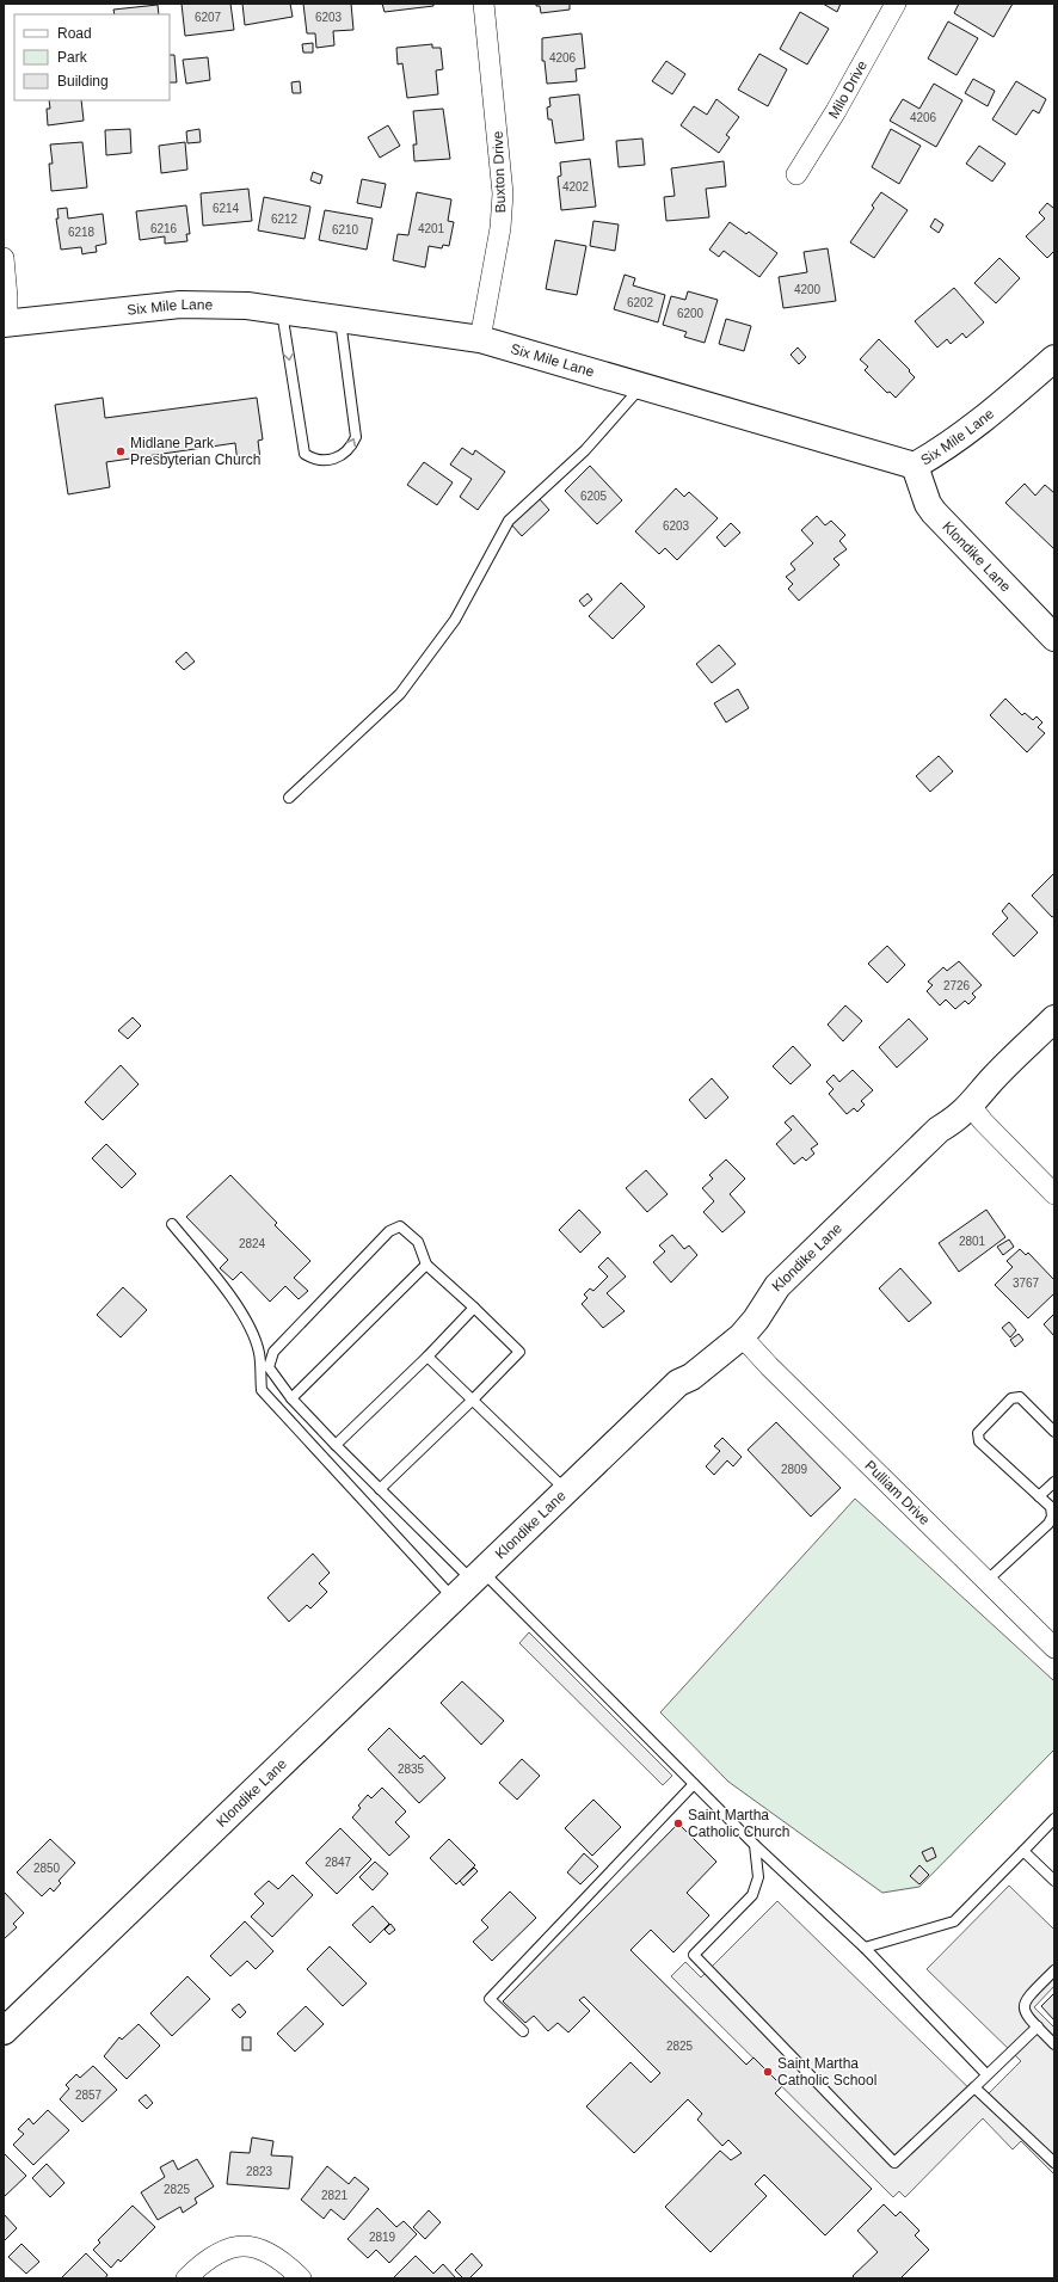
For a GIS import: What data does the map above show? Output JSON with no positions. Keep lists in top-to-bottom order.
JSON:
{
  "streets": {
    "street": [
      "Milo Drive",
      "Buxton Drive",
      "Six Mile Lane",
      "Klondike Lane",
      "Pulliam Drive"
    ]
  },
  "crossings": [
    ["Buxton Drive", "Six Mile Lane"],
    ["Six Mile Lane", "Klondike Lane"],
    ["Klondike Lane", "Pulliam Drive"]
  ],
  "places": ["Midlane Park Presbyterian Church", "Saint Martha Catholic Church", "Saint Martha Catholic School"],
  "house_numbers": [
    "6207",
    "6203",
    "4206",
    "4206",
    "4202",
    "6214",
    "6212",
    "6216",
    "4201",
    "6210",
    "6218",
    "4200",
    "6202",
    "6200",
    "6205",
    "6203",
    "2726",
    "2801",
    "2824",
    "3767",
    "2809",
    "2835",
    "2847",
    "2850",
    "2825",
    "2857",
    "2823",
    "2825",
    "2821",
    "2819"
  ],
  "legend": ["Road", "Park", "Building"]
}
